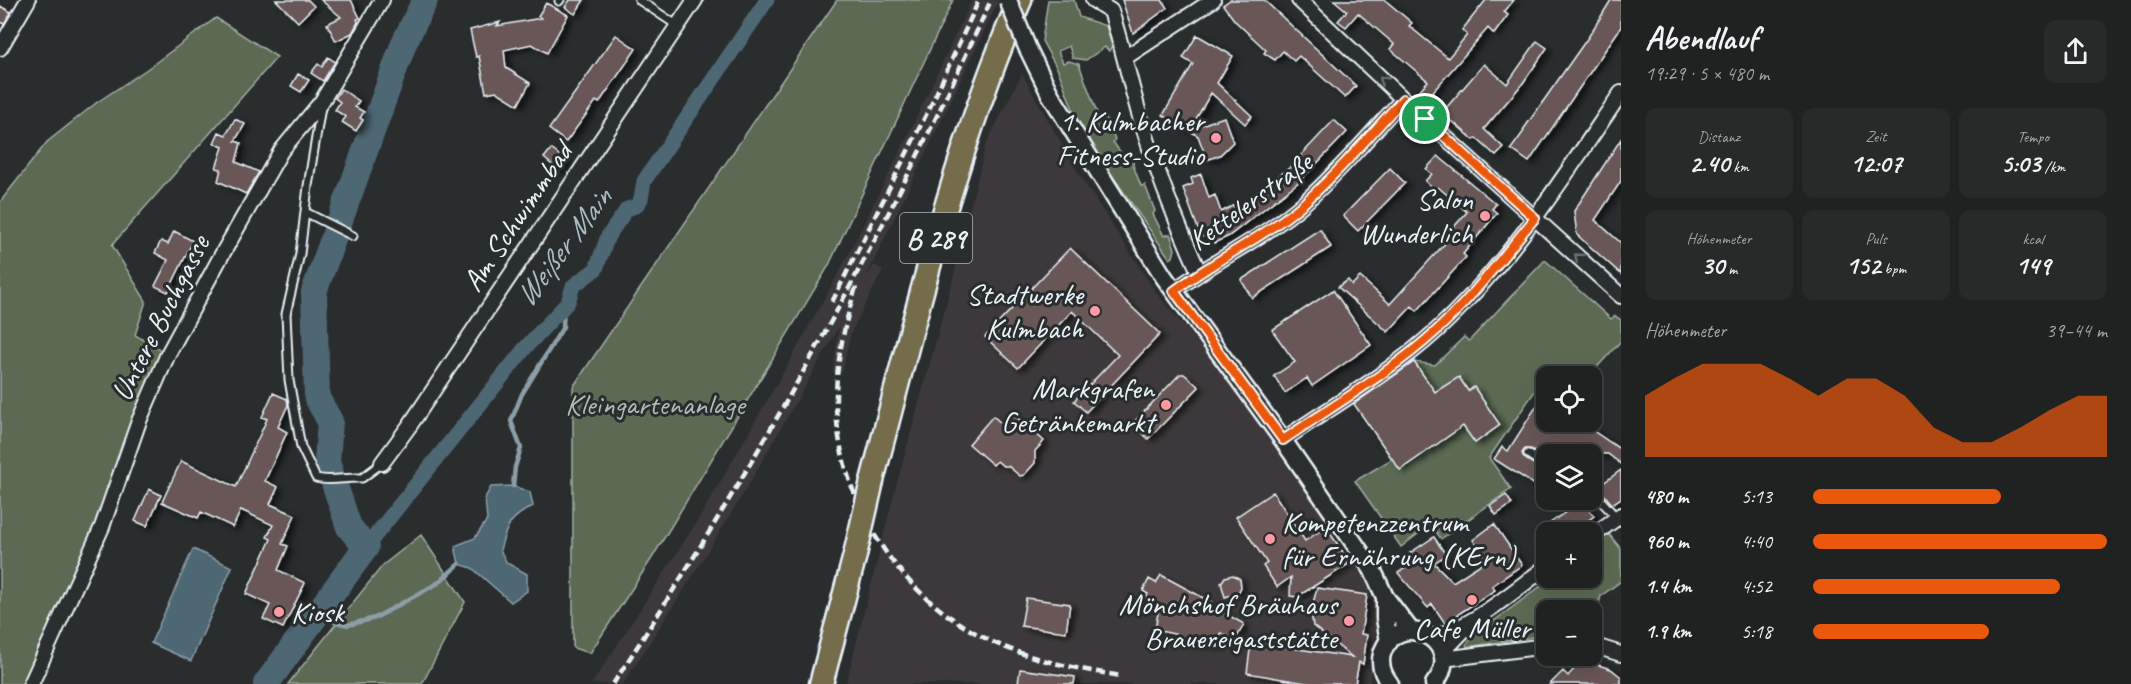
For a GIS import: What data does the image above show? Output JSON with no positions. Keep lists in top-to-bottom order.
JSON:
{
  "streets": {
    "highway": ["B 289"],
    "street": ["Kettelerstraße", "Am Schwimmbad", "Untere Buchgasse"]
  },
  "water": ["Weißer Main"],
  "parks": ["Kleingartenanlage"],
  "places": [
    "1. Kulmbacher Fitness-Studio",
    "Salon Wunderlich",
    "Stadtwerke Kulmbach",
    "Markgrafen Getränkemarkt",
    "Kompetenzzentrum für Ernährung (KErn)",
    "Cafe Müller",
    "Kiosk",
    "Mönchshof Bräuhaus Brauereigaststätte"
  ],
  "page": {
    "heading": ["Abendlauf", "19:29 · 5 × 480 m"],
    "stats": [
      ["Distanz", "2.40 km"],
      ["Zeit", "12:07"],
      ["Tempo", "5:03 /km"],
      ["Höhenmeter", "30 m"],
      ["Puls", "152 bpm"],
      ["kcal", "149"]
    ],
    "chart": ["Höhenmeter", "39–44 m"],
    "map_buttons": ["+", "−"],
    "list": [
      {
        "name": "480 m",
        "note": "5:13"
      },
      {
        "name": "960 m",
        "note": "4:40"
      },
      {
        "name": "1.4 km",
        "note": "4:52"
      },
      {
        "name": "1.9 km",
        "note": "5:18"
      }
    ]
  }
}
